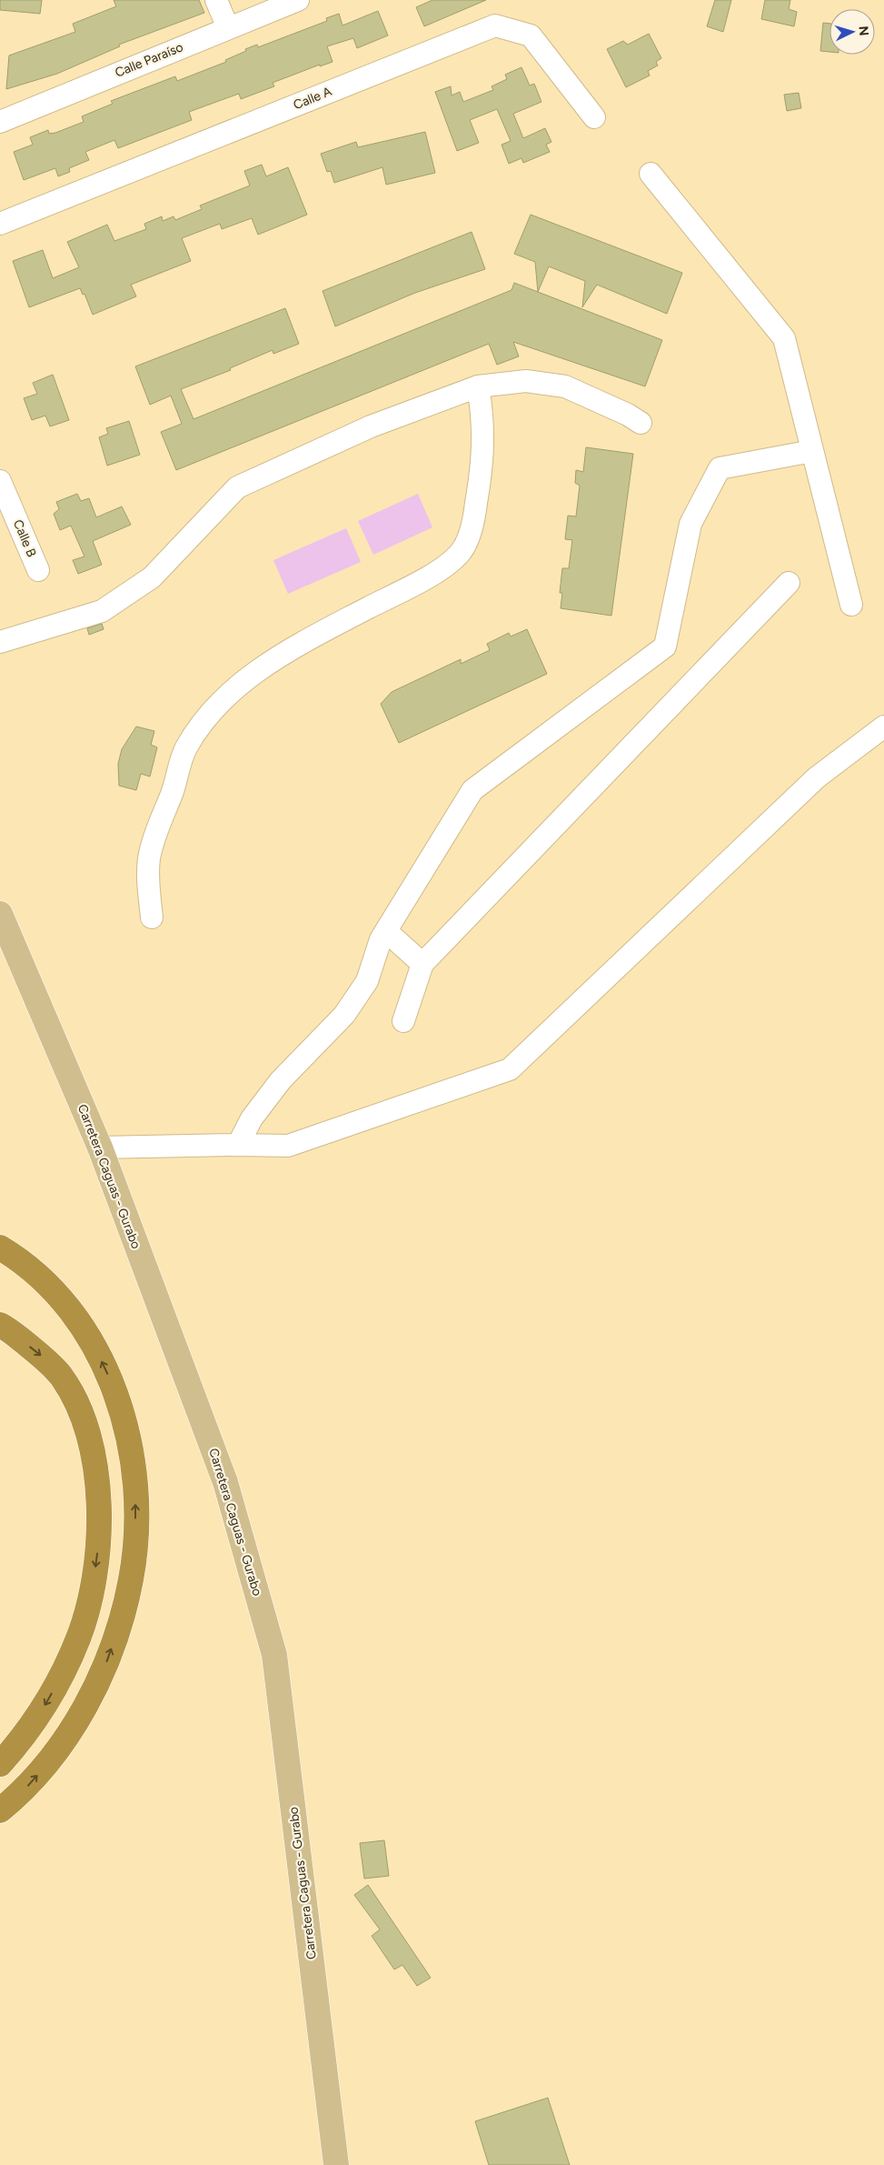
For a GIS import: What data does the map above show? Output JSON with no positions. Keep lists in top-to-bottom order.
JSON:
{
  "streets": {
    "main road": ["Carretera Caguas - Gurabo"],
    "street": ["Calle Paraíso", "Calle A", "Calle B"]
  },
  "north": "right"
}
